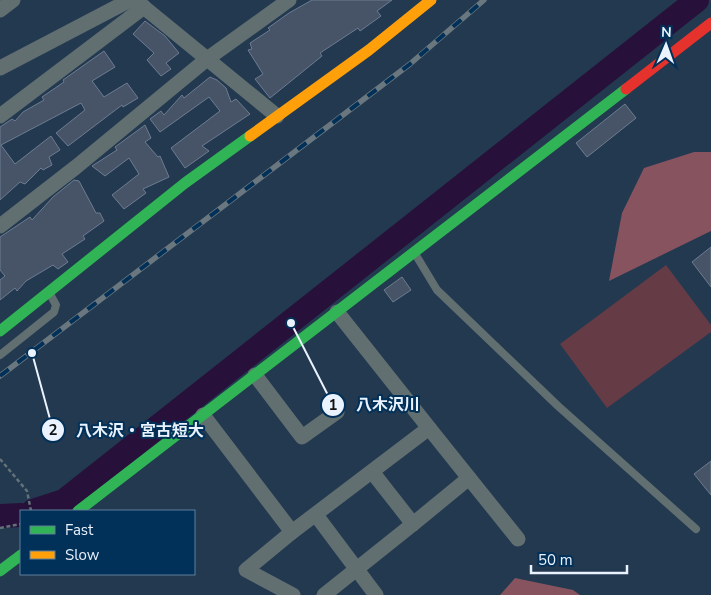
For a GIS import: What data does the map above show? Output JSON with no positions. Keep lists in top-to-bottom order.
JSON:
{
  "places": ["八木沢川", "八木沢・宮古短大"],
  "legend": ["Fast", "Slow"],
  "scale_bar": "50 m",
  "north": "top"
}
